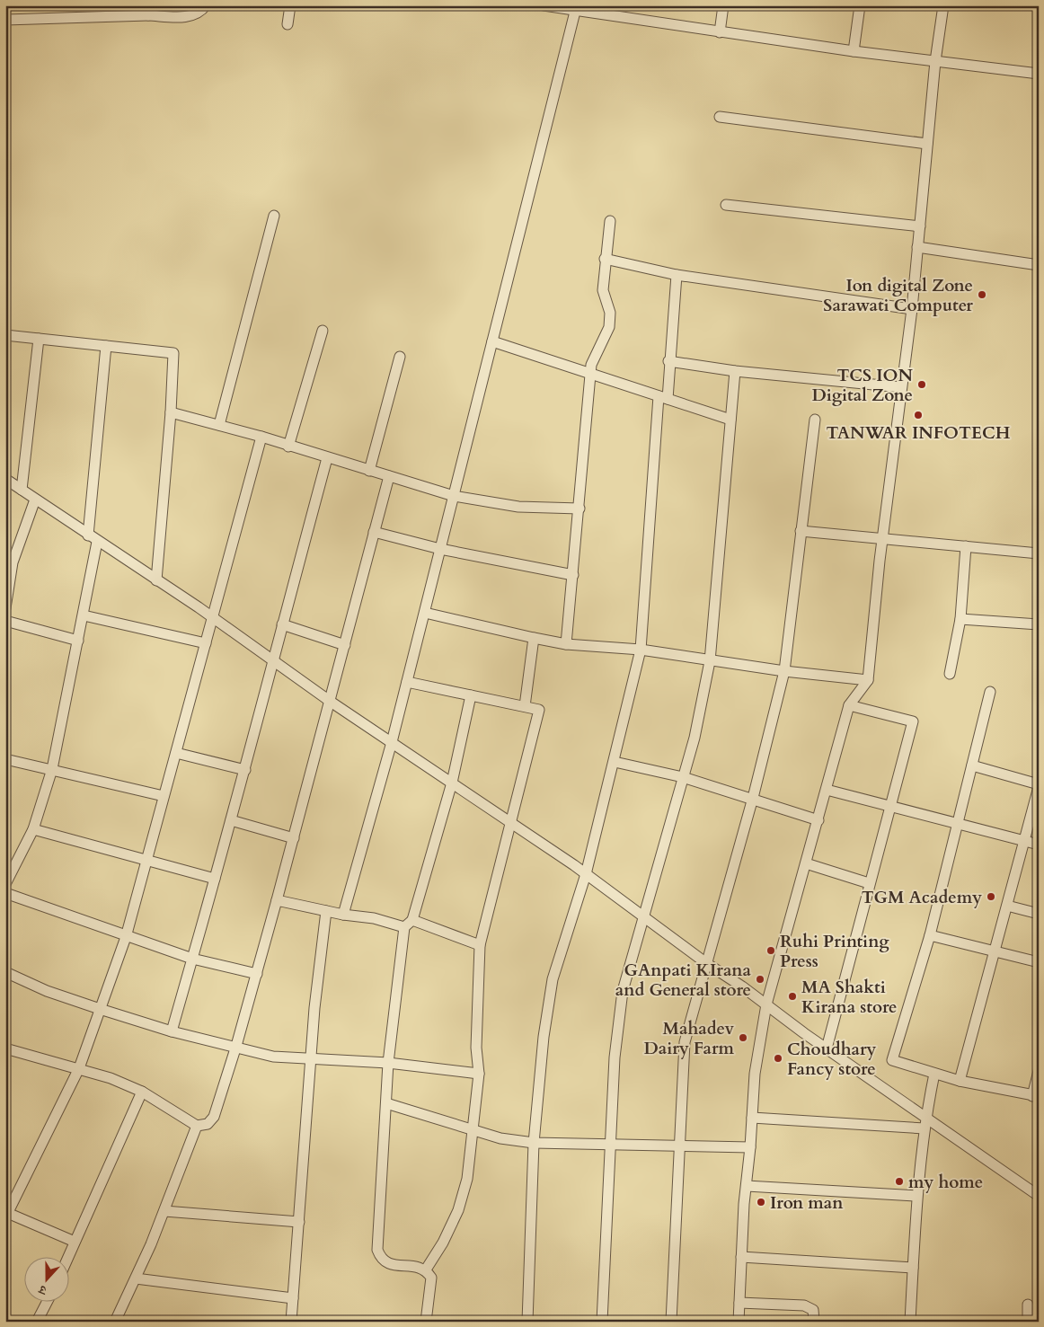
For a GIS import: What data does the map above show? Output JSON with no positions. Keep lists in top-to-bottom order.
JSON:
{
  "places": [
    "Ion digital Zone Sarawati Computer",
    "TCS ION Digital Zone",
    "TANWAR INFOTECH",
    "TGM Academy",
    "Ruhi Printing Press",
    "GAnpati KIrana and General store",
    "MA Shakti Kirana store",
    "Mahadev Dairy Farm",
    "Choudhary Fancy store",
    "my home",
    "Iron man"
  ],
  "north": "bottom"
}
